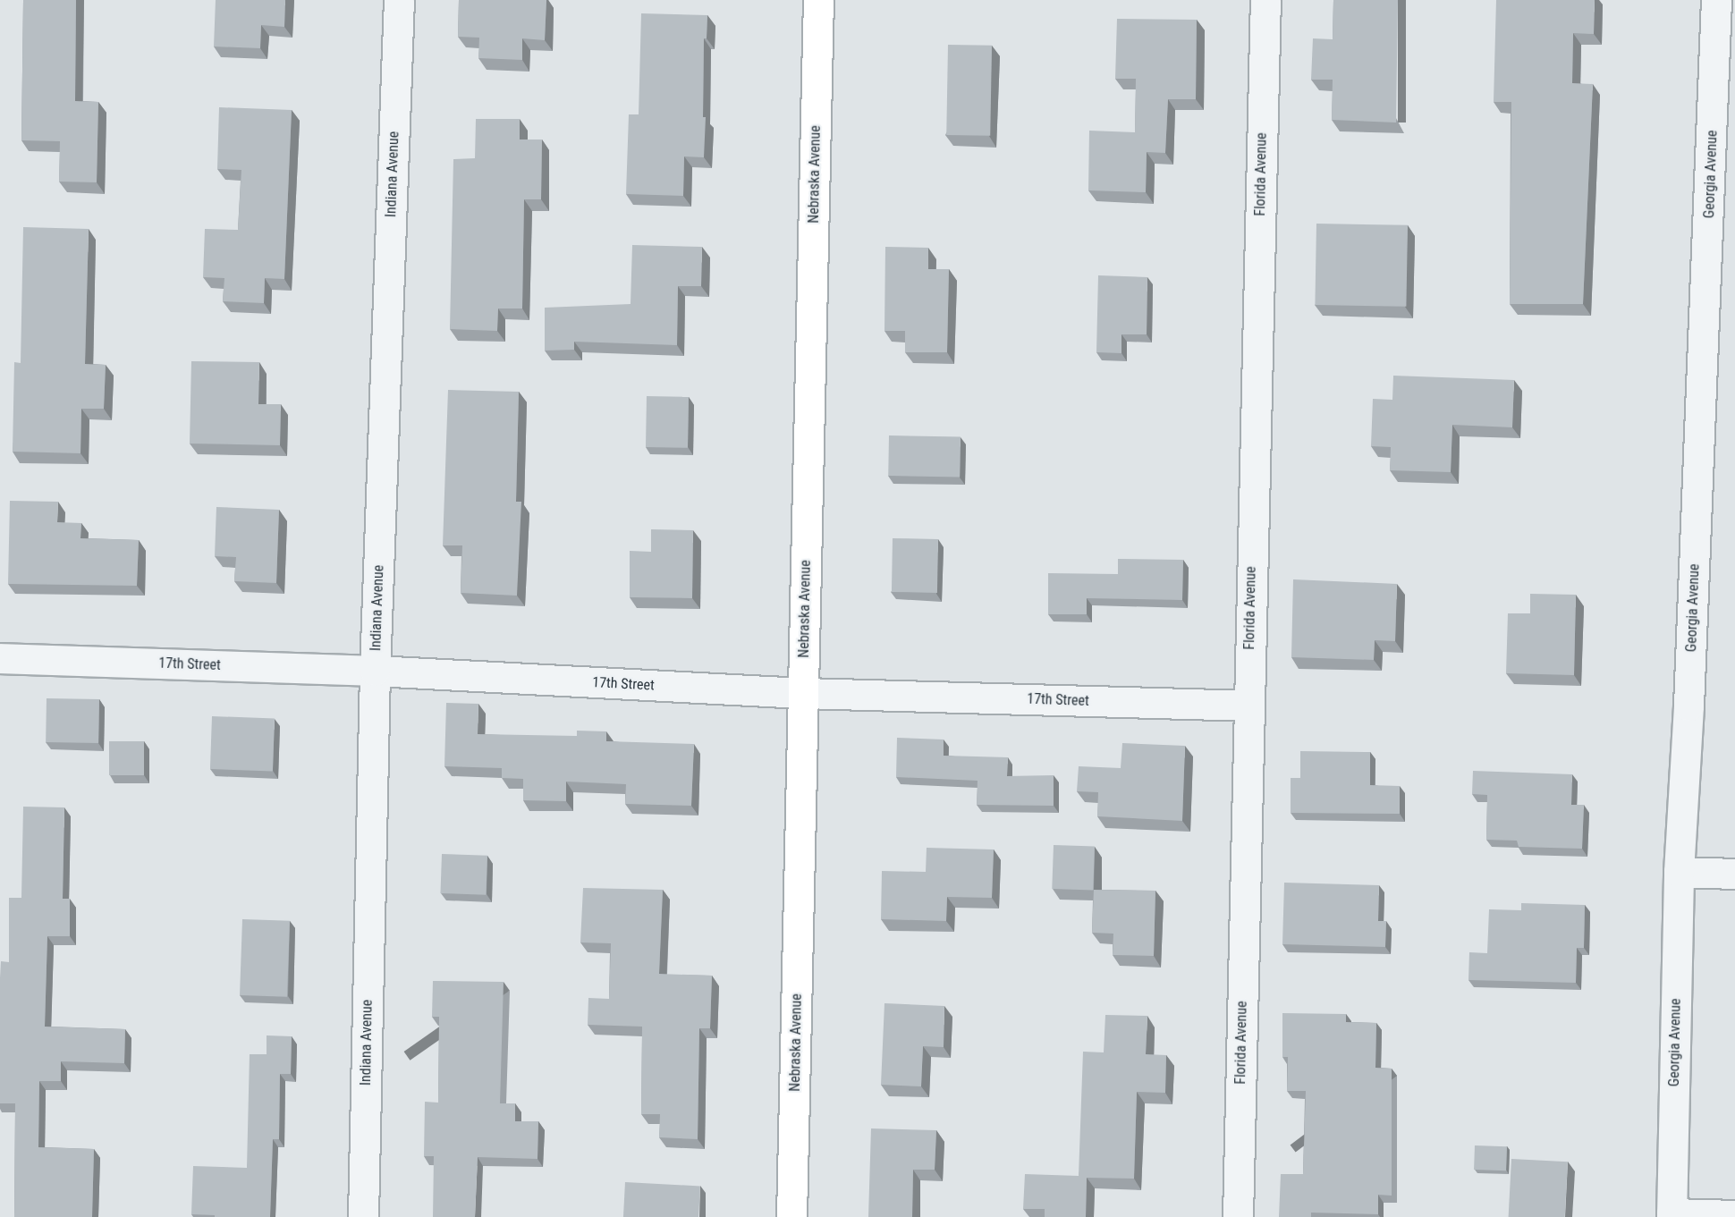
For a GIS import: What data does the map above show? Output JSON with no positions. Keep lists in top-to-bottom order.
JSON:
{
  "streets": {
    "main road": ["Nebraska Avenue"],
    "street": [
      "Indiana Avenue",
      "Florida Avenue",
      "Georgia Avenue",
      "17th Street"
    ]
  },
  "crossings": [
    ["Indiana Avenue", "17th Street"],
    ["Nebraska Avenue", "17th Street"],
    ["Florida Avenue", "17th Street"]
  ]
}
